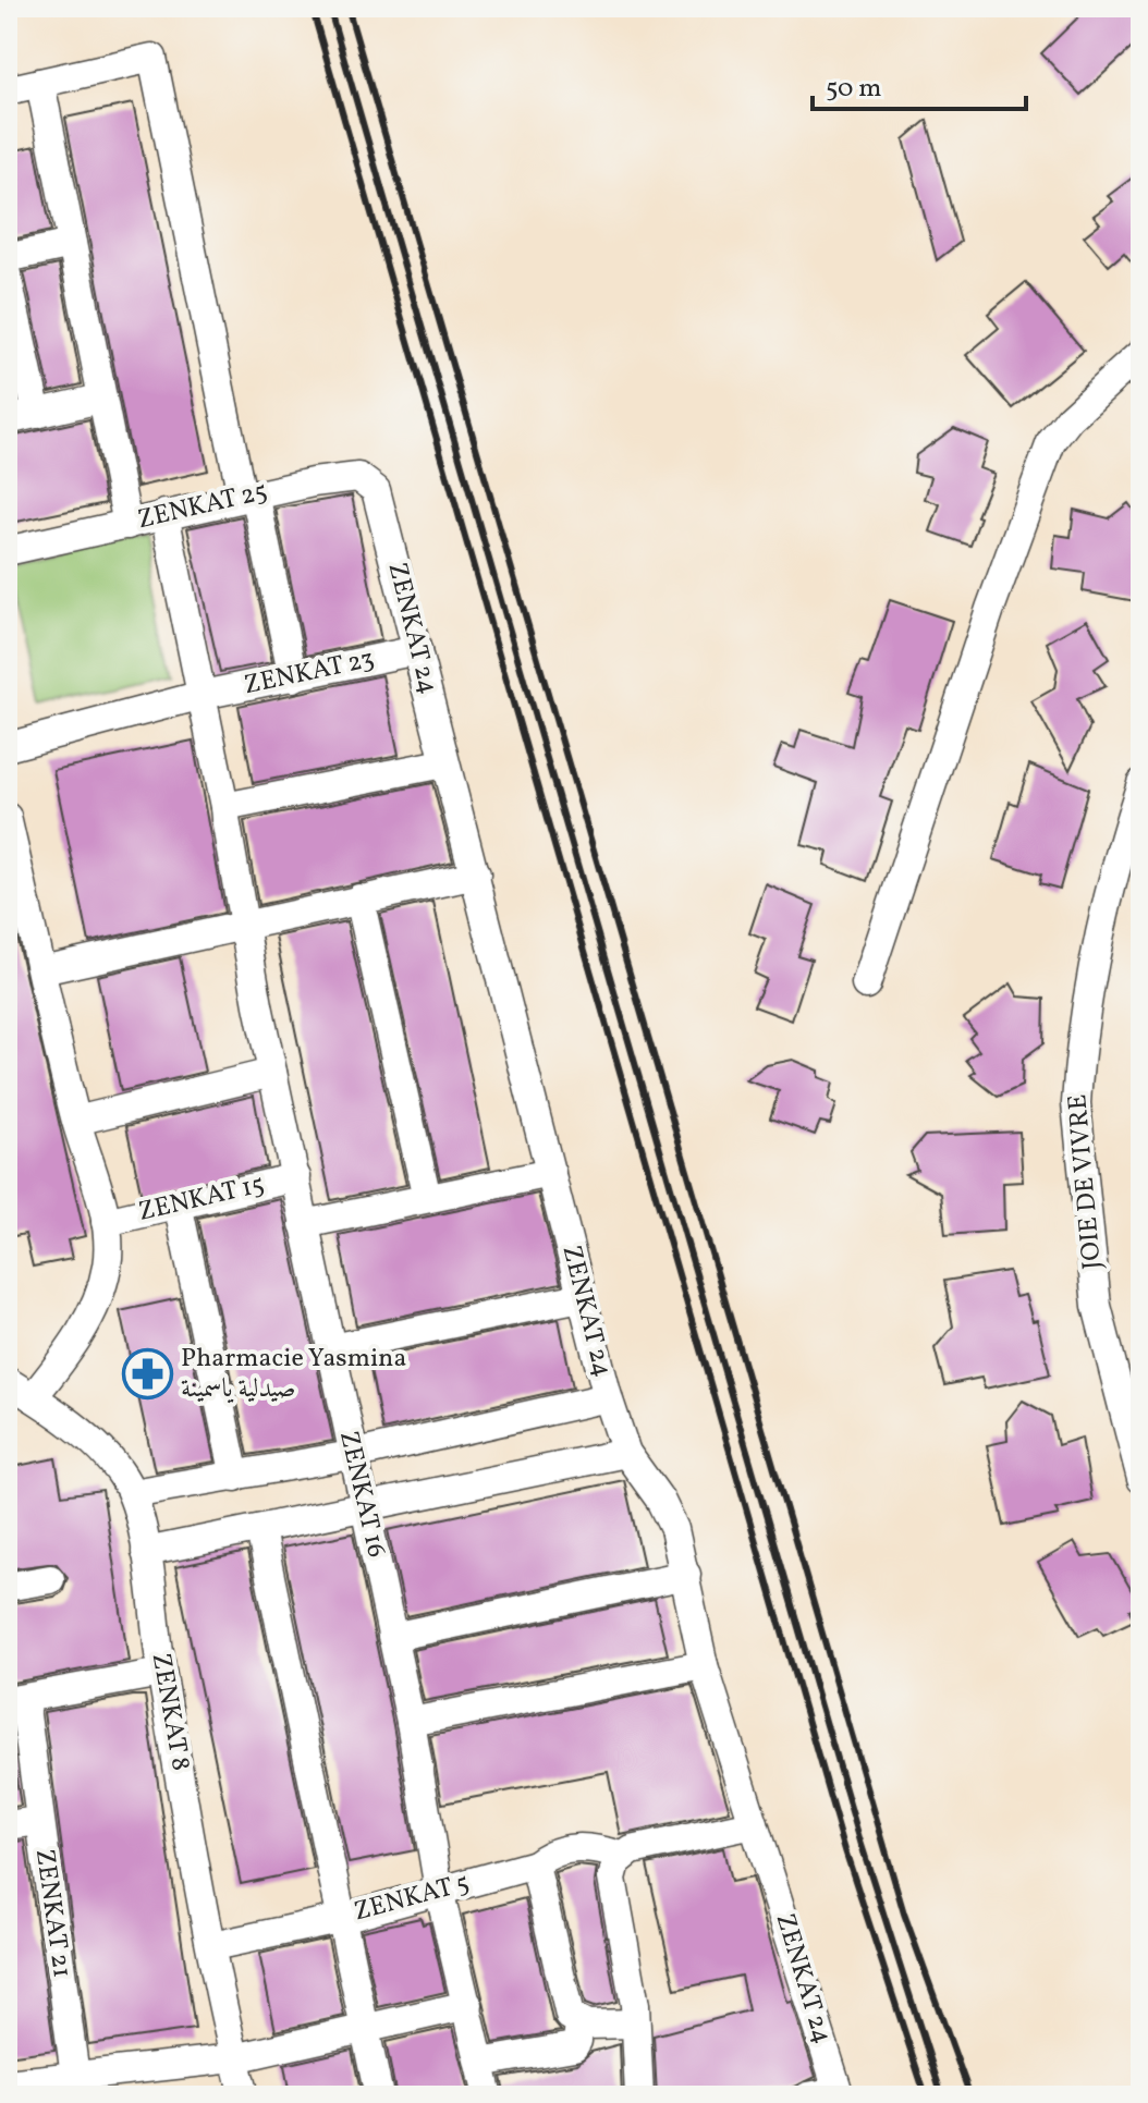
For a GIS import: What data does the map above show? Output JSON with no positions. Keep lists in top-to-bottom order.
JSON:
{
  "streets": {
    "street": [
      "ZENKAT 25",
      "ZENKAT 24",
      "ZENKAT 23",
      "JOIE DE VIVRE",
      "ZENKAT 15",
      "ZENKAT 16",
      "ZENKAT 8",
      "ZENKAT 5",
      "ZENKAT 21"
    ]
  },
  "crossings": [
    ["ZENKAT 25", "ZENKAT 24"],
    ["ZENKAT 25", "ZENKAT 16"],
    ["ZENKAT 24", "ZENKAT 23"],
    ["ZENKAT 23", "ZENKAT 16"],
    ["ZENKAT 15", "ZENKAT 16"],
    ["ZENKAT 16", "ZENKAT 5"],
    ["ZENKAT 8", "ZENKAT 5"]
  ],
  "places": {
    "pharmacy": ["Pharmacie Yasmina صيدلية ياسمينة"]
  },
  "scale_bar": "50 m"
}
